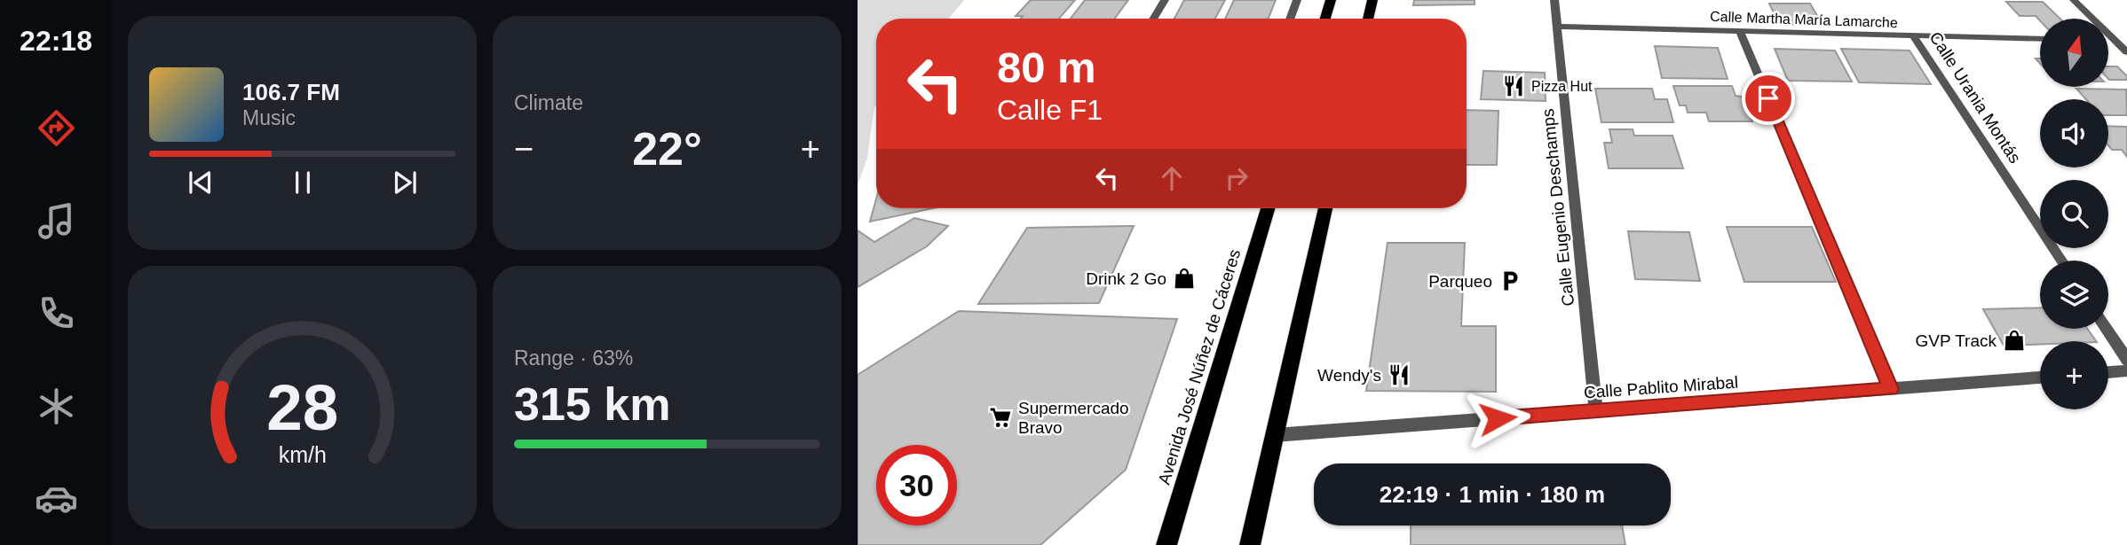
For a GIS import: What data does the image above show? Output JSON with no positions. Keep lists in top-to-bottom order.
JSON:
{
  "streets": {
    "main road": ["Avenida José Núñez de Cáceres"],
    "street": [
      "Calle Martha María Lamarche",
      "Calle Urania Montás",
      "Calle Eugenio Deschamps",
      "Calle Pablito Mirabal"
    ]
  },
  "crossings": [
    ["Calle Martha María Lamarche", "Calle Urania Montás"],
    ["Calle Martha María Lamarche", "Calle Eugenio Deschamps"],
    ["Calle Eugenio Deschamps", "Calle Pablito Mirabal"]
  ],
  "places": {
    "restaurant": ["Pizza Hut", "Wendy's"],
    "shop": ["Drink 2 Go", "GVP Track"],
    "parking": ["Parqueo"],
    "supermarket": ["Supermercado Bravo"]
  },
  "north": "top",
  "page": {
    "tabs": "22:18",
    "tile": [
      "Climate",
      ["Range · 63%", "315 km"]
    ],
    "map_buttons": "+",
    "turn": ["80 m", "Calle F1"],
    "song": ["106.7 FM", "Music"],
    "heat": ["−", "22°", "+"],
    "limit": "30",
    "trip": "22:19 · 1 min · 180 m",
    "gauge": ["28", "km/h"]
  }
}
